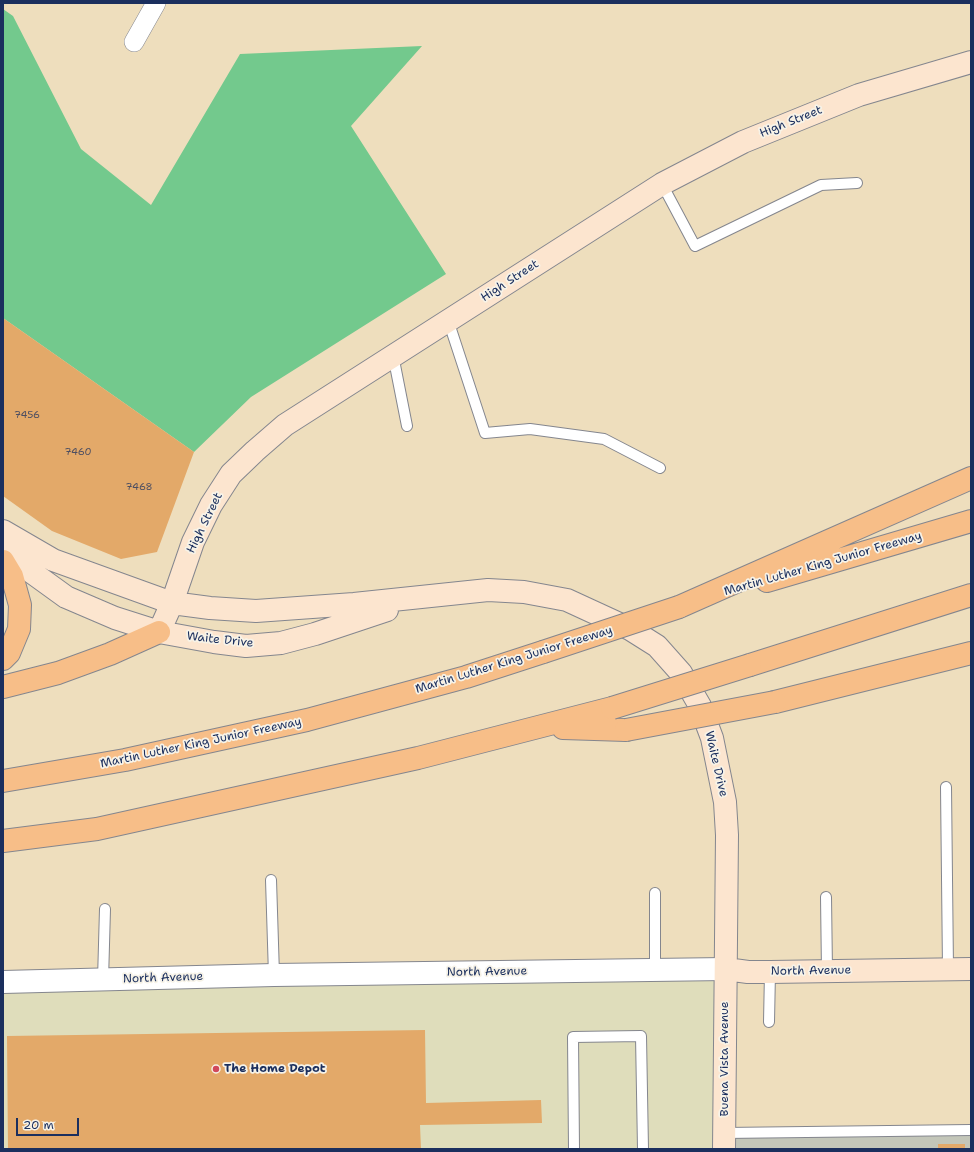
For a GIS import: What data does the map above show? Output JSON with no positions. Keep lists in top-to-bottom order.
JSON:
{
  "streets": {
    "highway": ["Martin Luther King Junior Freeway"],
    "main road": [
      "High Street",
      "Waite Drive",
      "North Avenue",
      "Buena Vista Avenue"
    ]
  },
  "crossings": [
    ["High Street", "Waite Drive"],
    ["Waite Drive", "North Avenue"],
    ["Waite Drive", "Buena Vista Avenue"],
    ["North Avenue", "Buena Vista Avenue"]
  ],
  "places": ["The Home Depot"],
  "house_numbers": ["7456", "7460", "7468"],
  "scale_bar": "20 m"
}
